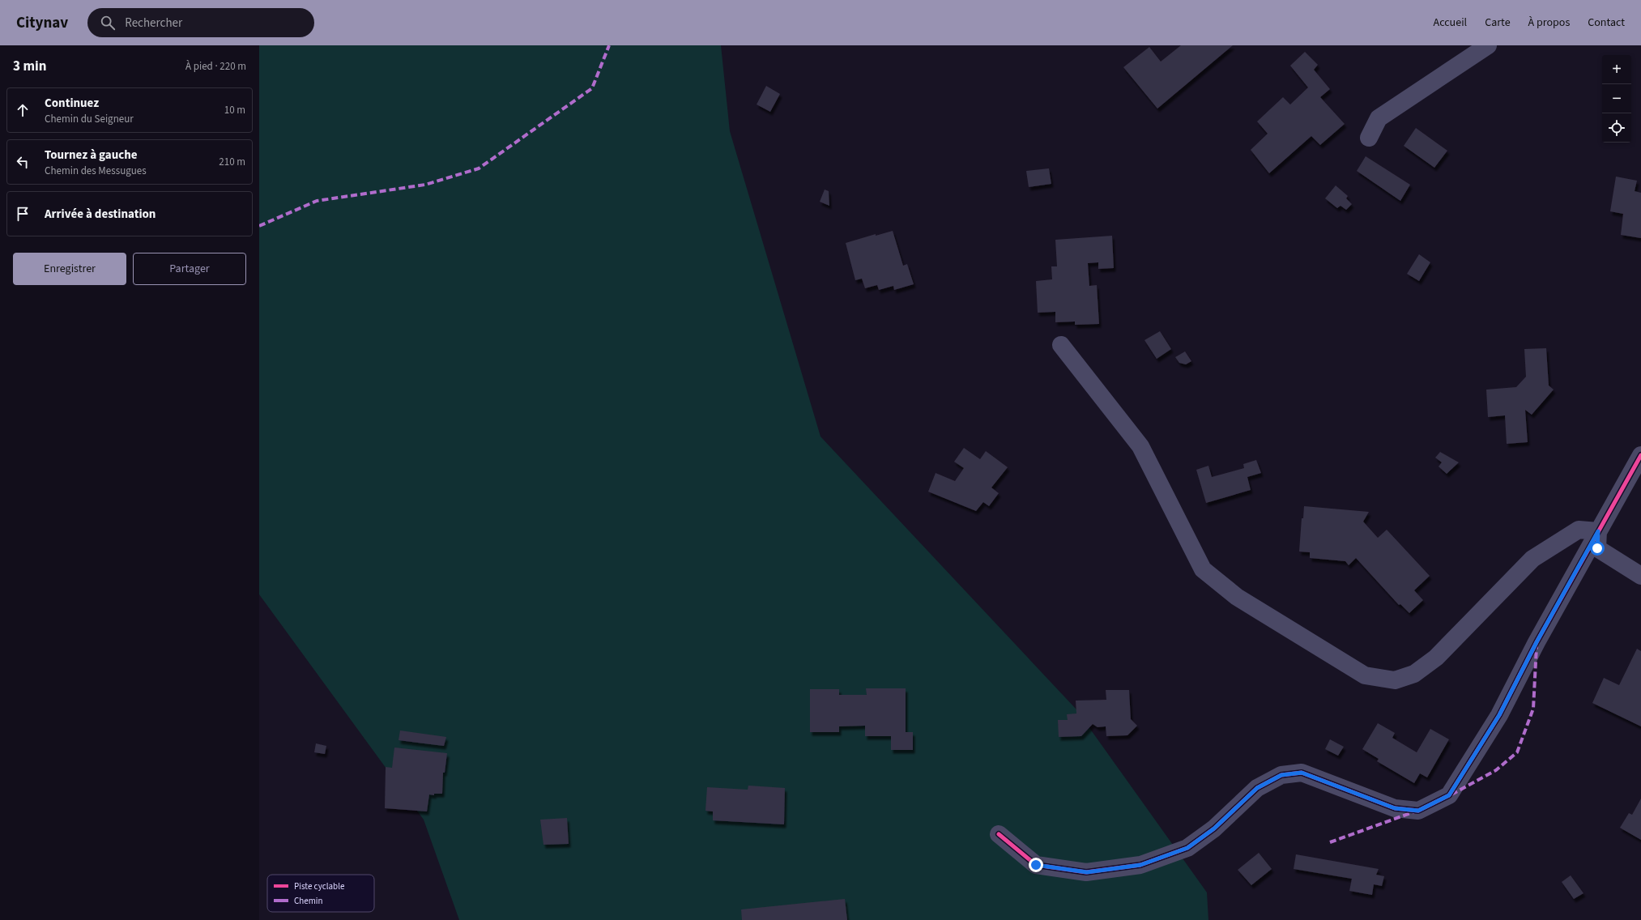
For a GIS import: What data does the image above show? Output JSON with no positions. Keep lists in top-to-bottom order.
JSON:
{
  "legend": ["Piste cyclable", "Chemin"],
  "page": {
    "header": "Citynav",
    "search": "Rechercher",
    "nav": [
      "Accueil",
      "Carte",
      "À propos",
      "Contact"
    ],
    "heading": ["3 min", "À pied · 220 m"],
    "map_buttons": ["+", "−"],
    "list": [
      ["Continuez", "Chemin du Seigneur", "10 m"],
      ["Tournez à gauche", "Chemin des Messugues", "210 m"],
      "Arrivée à destination"
    ],
    "buttons": ["Enregistrer", "Partager"]
  }
}
